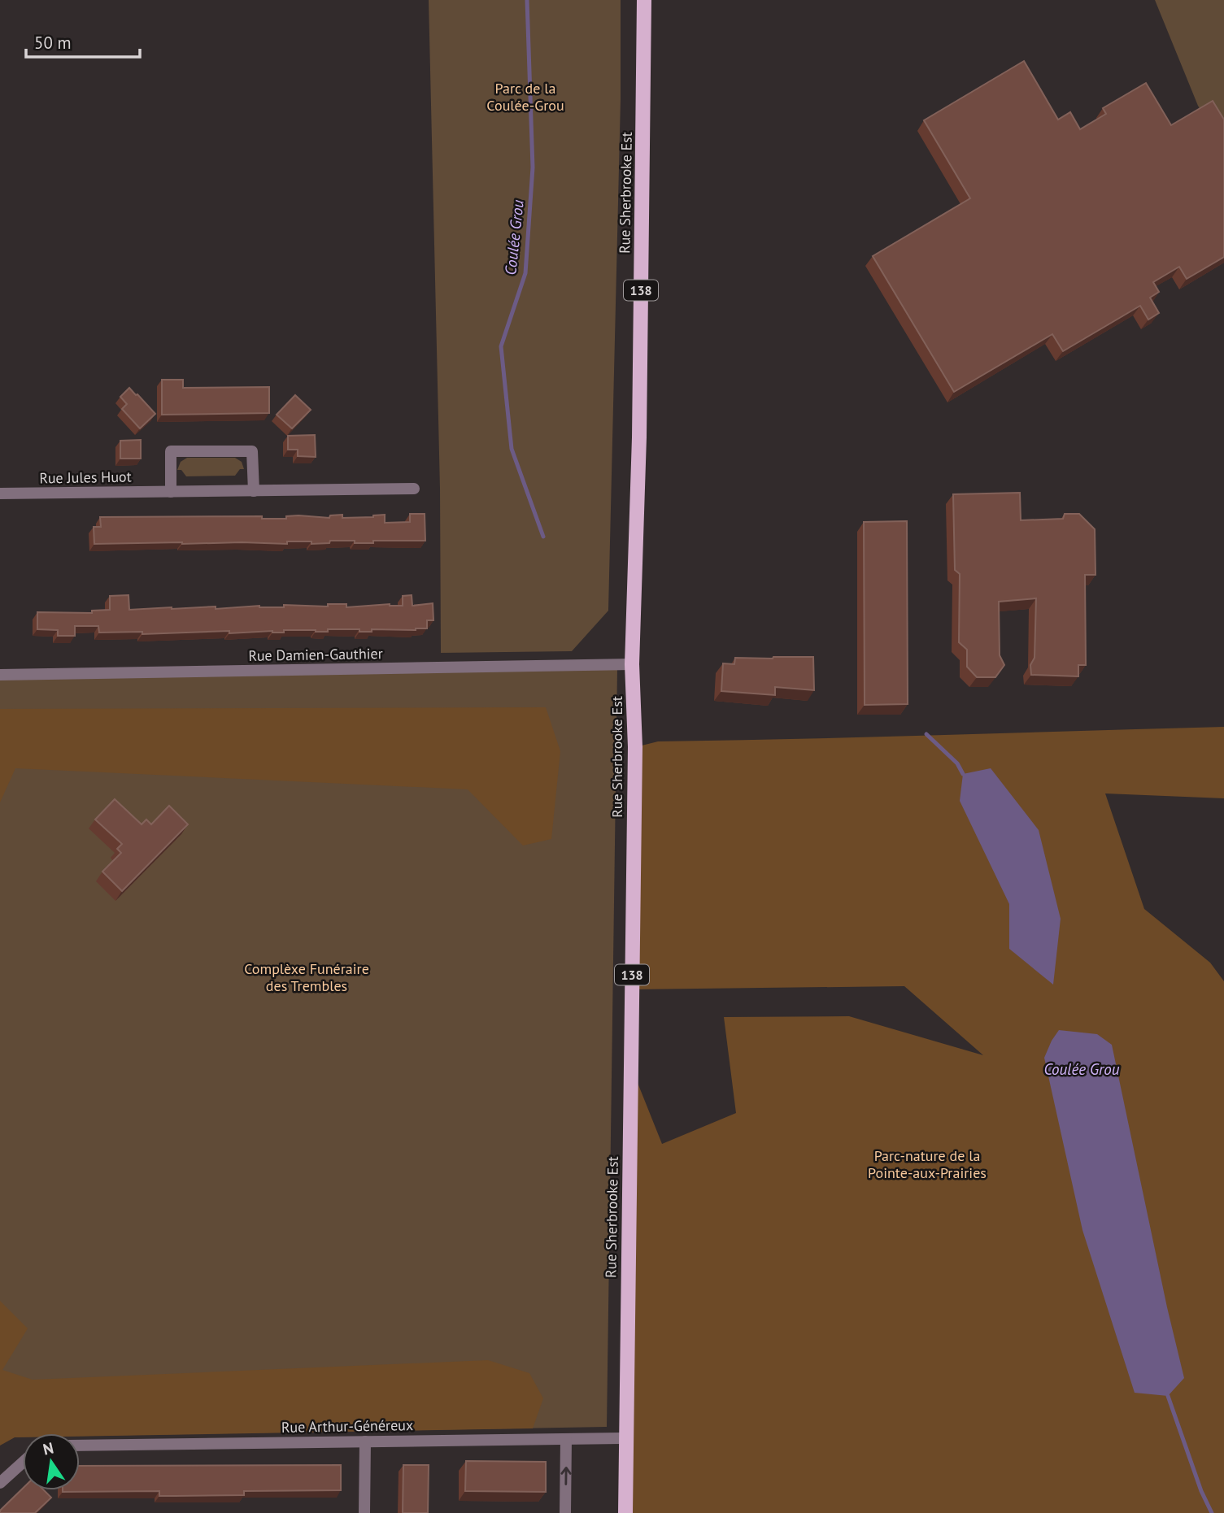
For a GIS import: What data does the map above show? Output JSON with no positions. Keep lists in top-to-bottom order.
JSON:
{
  "streets": {
    "main road": ["Rue Sherbrooke Est", "138"],
    "street": ["Rue Jules Huot", "Rue Damien-Gauthier", "Rue Arthur-Généreux"]
  },
  "crossings": [
    ["Rue Sherbrooke Est", "Rue Damien-Gauthier"],
    ["Rue Sherbrooke Est", "Rue Arthur-Généreux"]
  ],
  "water": ["Coulée Grou"],
  "parks": ["Parc de la Coulée-Grou", "Complèxe Funéraire des Trembles", "Parc-nature de la Pointe-aux-Prairies"],
  "scale_bar": "50 m",
  "north": "top"
}
